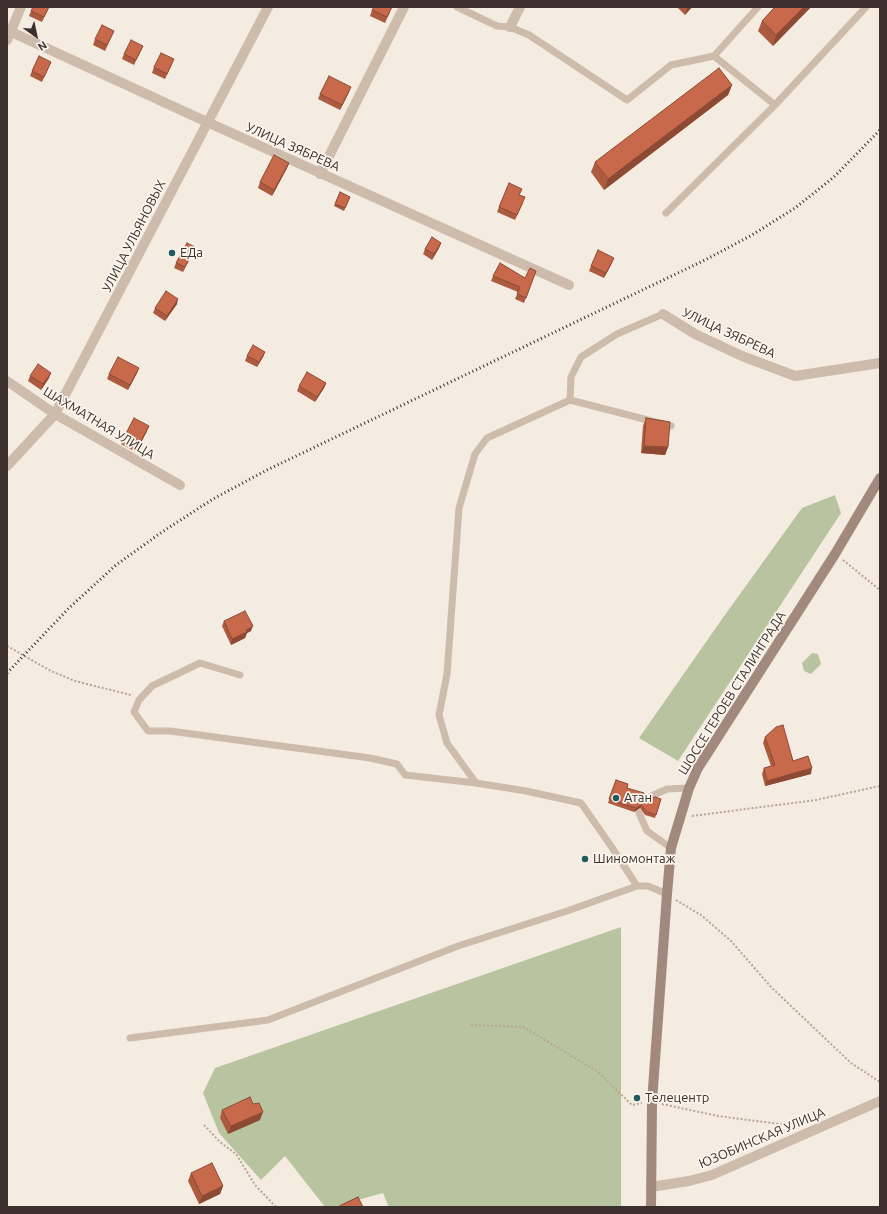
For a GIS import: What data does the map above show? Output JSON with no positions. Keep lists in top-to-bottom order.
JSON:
{
  "streets": {
    "main road": ["ШОССЕ ГЕРОЕВ СТАЛИНГРАДА"],
    "street": [
      "УЛИЦА ЗЯБРЕВА",
      "УЛИЦА УЛЬЯНОВЫХ",
      "ШАХМАТНАЯ УЛИЦА",
      "ЮЗОБИНСКАЯ УЛИЦА"
    ]
  },
  "crossings": [
    ["УЛИЦА ЗЯБРЕВА", "УЛИЦА УЛЬЯНОВЫХ"],
    ["УЛИЦА УЛЬЯНОВЫХ", "ШАХМАТНАЯ УЛИЦА"],
    ["ШОССЕ ГЕРОЕВ СТАЛИНГРАДА", "ЮЗОБИНСКАЯ УЛИЦА"]
  ],
  "places": [
    "ЕДа",
    "Атан",
    "Шиномонтаж",
    "Телецентр"
  ],
  "north": "bottom right"
}
